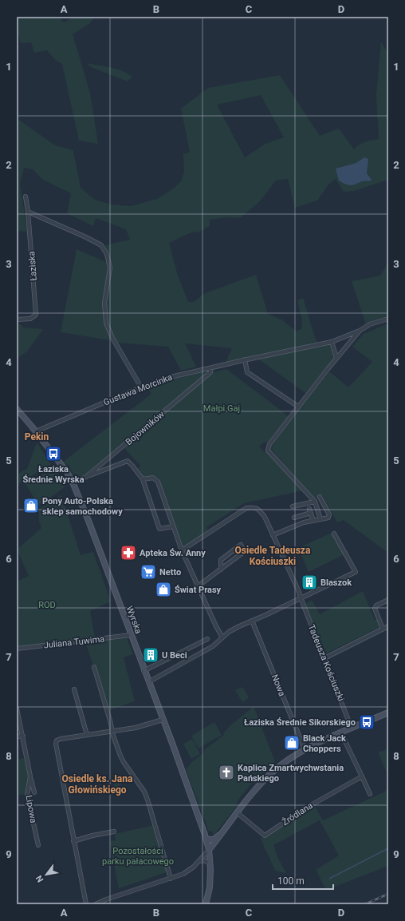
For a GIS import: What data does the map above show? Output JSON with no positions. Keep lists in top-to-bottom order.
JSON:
{
  "streets": {
    "street": [
      "Łaziska",
      "Gustawa Morcinka",
      "Bojowników",
      "Wyrska",
      "Juliana Tuwima",
      "Tadeusza Kościuszki",
      "Nowa",
      "Lipowa",
      "Źródlana"
    ]
  },
  "crossings": [
    ["Gustawa Morcinka", "Bojowników"],
    ["Gustawa Morcinka", "Wyrska"],
    ["Bojowników", "Wyrska"],
    ["Wyrska", "Juliana Tuwima"]
  ],
  "districts": ["Pekin", "Osiedle Tadeusza Kościuszki", "Osiedle ks. Jana Głowińskiego"],
  "parks": ["Małpi Gaj", "ROD", "Pozostałości parku pałacowego"],
  "places": {
    "bus stop": ["Łaziska Średnie Wyrska", "Łaziska Średnie Sikorskiego"],
    "shop": ["Pony Auto-Polska sklep samochodowy", "Świat Prasy", "Black Jack Choppers"],
    "pharmacy": ["Apteka Św. Anny"],
    "supermarket": ["Netto"],
    "building": ["Blaszok", "U Beci"],
    "church": ["Kaplica Zmartwychwstania Pańskiego"]
  },
  "scale_bar": "100 m",
  "north": "bottom left",
  "grid": {
    "columns": [
      "A",
      "B",
      "C",
      "D"
    ],
    "rows": [
      "1",
      "2",
      "3",
      "4",
      "5",
      "6",
      "7",
      "8",
      "9"
    ]
  }
}
